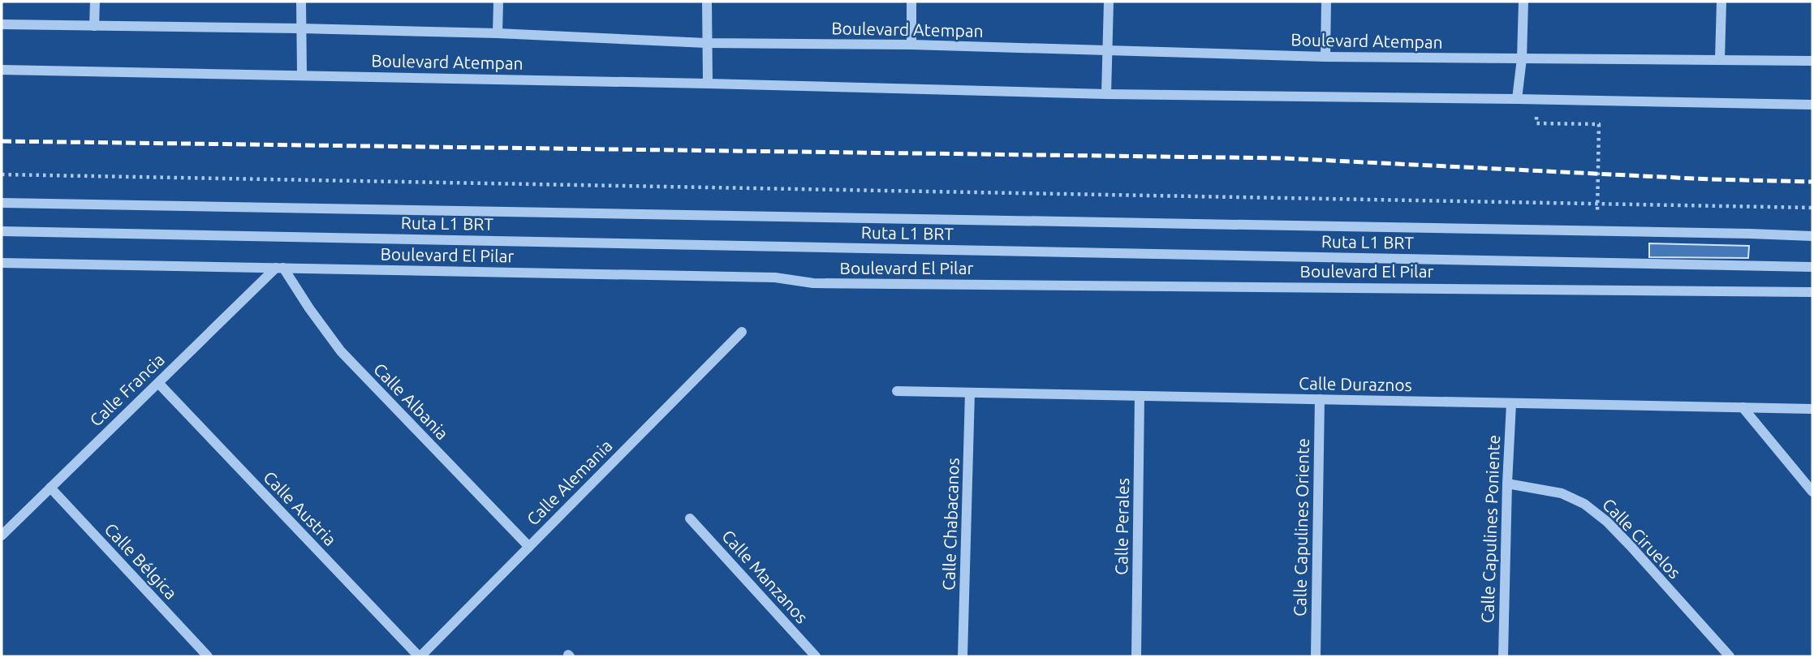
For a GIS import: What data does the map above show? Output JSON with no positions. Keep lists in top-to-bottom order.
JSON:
{
  "streets": {
    "street": [
      "Boulevard Atempan",
      "Ruta L1 BRT",
      "Boulevard El Pilar",
      "Calle Duraznos",
      "Calle Francia",
      "Calle Albania",
      "Calle Alemania",
      "Calle Austria",
      "Calle Chabacanos",
      "Calle Perales",
      "Calle Capulines Oriente",
      "Calle Capulines Poniente",
      "Calle Ciruelos",
      "Calle Bélgica",
      "Calle Manzanos"
    ]
  },
  "crossings": [
    ["Boulevard El Pilar", "Calle Francia"],
    ["Boulevard El Pilar", "Calle Albania"],
    ["Calle Duraznos", "Calle Chabacanos"],
    ["Calle Duraznos", "Calle Perales"],
    ["Calle Duraznos", "Calle Capulines Oriente"],
    ["Calle Duraznos", "Calle Capulines Poniente"],
    ["Calle Francia", "Calle Albania"],
    ["Calle Francia", "Calle Austria"],
    ["Calle Francia", "Calle Bélgica"],
    ["Calle Albania", "Calle Alemania"],
    ["Calle Alemania", "Calle Austria"],
    ["Calle Capulines Poniente", "Calle Ciruelos"]
  ]
}
